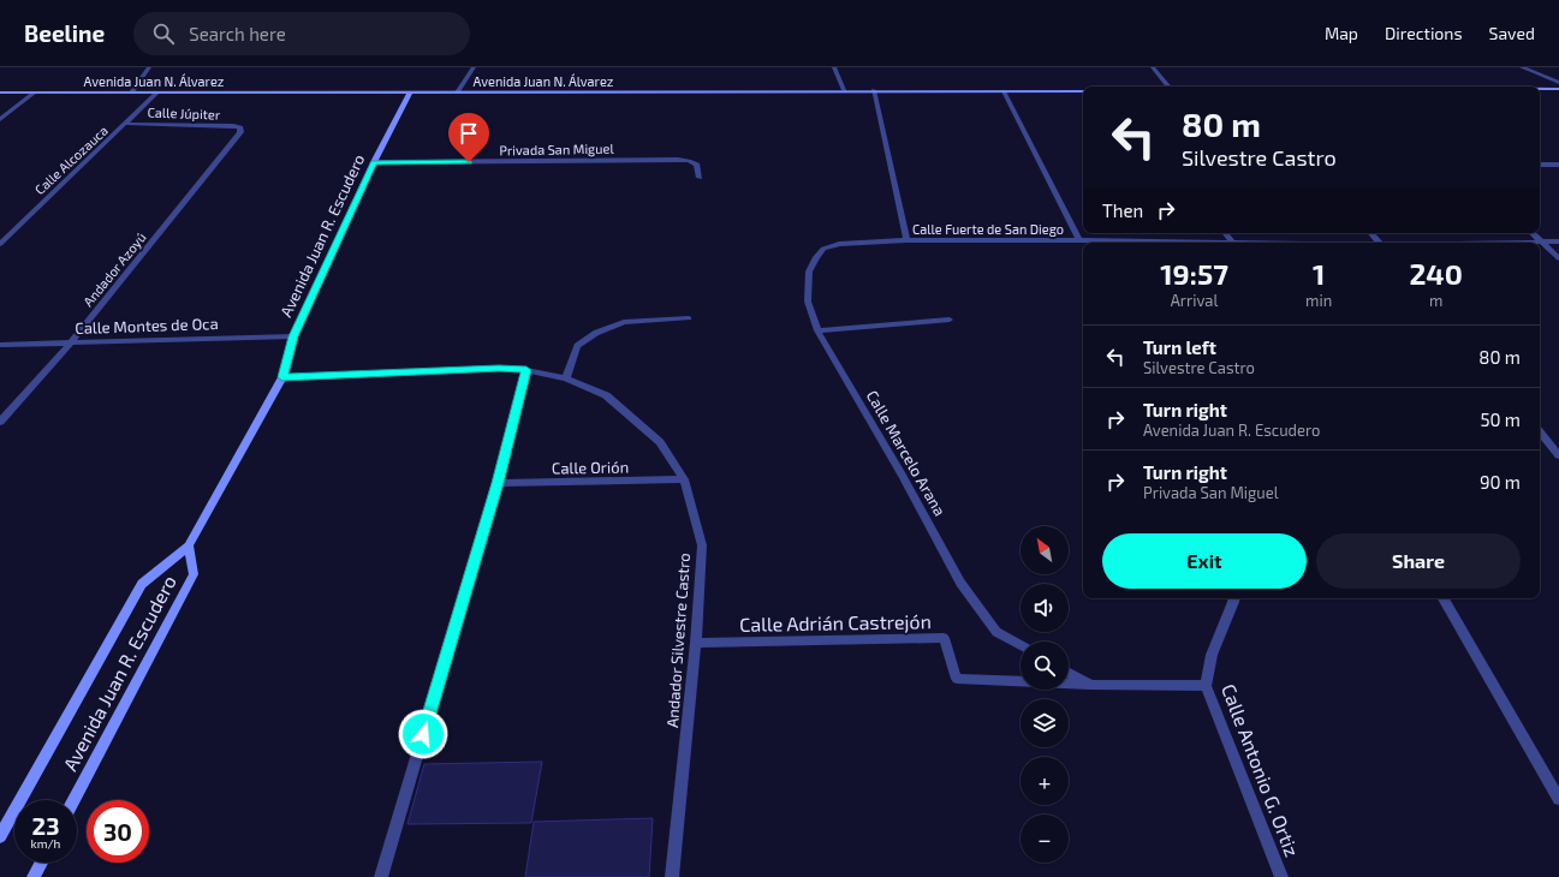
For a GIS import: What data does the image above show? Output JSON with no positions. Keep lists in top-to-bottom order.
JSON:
{
  "streets": {
    "main road": ["Avenida Juan N. Álvarez", "Avenida Juan R. Escudero"],
    "street": [
      "Calle Júpiter",
      "Privada San Miguel",
      "Calle Alcozauca",
      "Calle Fuerte de San Diego",
      "Andador Azoyú",
      "Calle Montes de Oca",
      "Calle Marcelo Arana",
      "Calle Orión",
      "Calle Adrián Castrejón",
      "Andador Silvestre Castro",
      "Calle Antonio G. Ortiz"
    ]
  },
  "crossings": [
    ["Avenida Juan N. Álvarez", "Calle Alcozauca"],
    ["Avenida Juan N. Álvarez", "Avenida Juan R. Escudero"],
    ["Calle Júpiter", "Calle Alcozauca"],
    ["Calle Júpiter", "Andador Azoyú"],
    ["Privada San Miguel", "Avenida Juan R. Escudero"],
    ["Calle Fuerte de San Diego", "Calle Marcelo Arana"],
    ["Avenida Juan R. Escudero", "Calle Montes de Oca"],
    ["Avenida Juan R. Escudero", "Andador Silvestre Castro"],
    ["Andador Azoyú", "Calle Montes de Oca"],
    ["Calle Orión", "Andador Silvestre Castro"],
    ["Calle Adrián Castrejón", "Andador Silvestre Castro"],
    ["Calle Adrián Castrejón", "Calle Antonio G. Ortiz"]
  ],
  "north": "top left",
  "page": {
    "header": "Beeline",
    "search": "Search here",
    "nav": ["Map", "Directions", "Saved"],
    "turn": ["80 m", "Silvestre Castro"],
    "then": "Then",
    "eta": [
      "19:57",
      "Arrival",
      "1",
      "min",
      "240",
      "m"
    ],
    "list": [
      {
        "name": "Turn left",
        "note": "Silvestre Castro",
        "value": "80 m"
      },
      {
        "name": "Turn right",
        "note": "Avenida Juan R. Escudero",
        "value": "50 m"
      },
      {
        "name": "Turn right",
        "note": "Privada San Miguel",
        "value": "90 m"
      }
    ],
    "buttons": ["Exit", "Share"],
    "map_buttons": ["+", "−"],
    "speed": "23 km/h",
    "limit": "30"
  }
}
